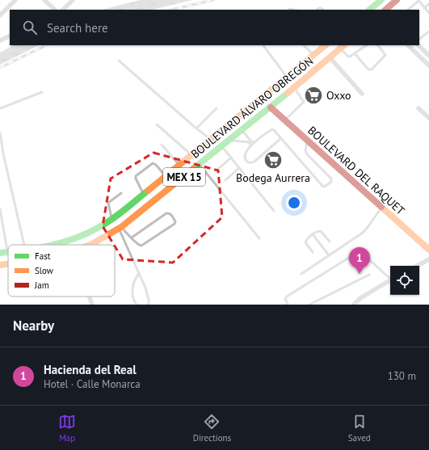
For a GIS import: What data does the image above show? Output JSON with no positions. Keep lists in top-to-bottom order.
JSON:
{
  "streets": {
    "main road": ["BOULEVARD ÁLVARO OBREGÓN", "BOULEVARD DEL RAQUET", "MEX 15"]
  },
  "crossings": [
    ["BOULEVARD ÁLVARO OBREGÓN", "BOULEVARD DEL RAQUET"]
  ],
  "places": {
    "supermarket": ["Oxxo", "Bodega Aurrera"]
  },
  "legend": ["Fast", "Slow", "Jam"],
  "page": {
    "search": "Search here",
    "pins": "1",
    "heading": "Nearby",
    "list": [
      {
        "mark": "1",
        "name": "Hacienda del Real",
        "note": "Hotel · Calle Monarca",
        "value": "130 m"
      }
    ],
    "nav": ["Map", "Directions", "Saved"]
  }
}
